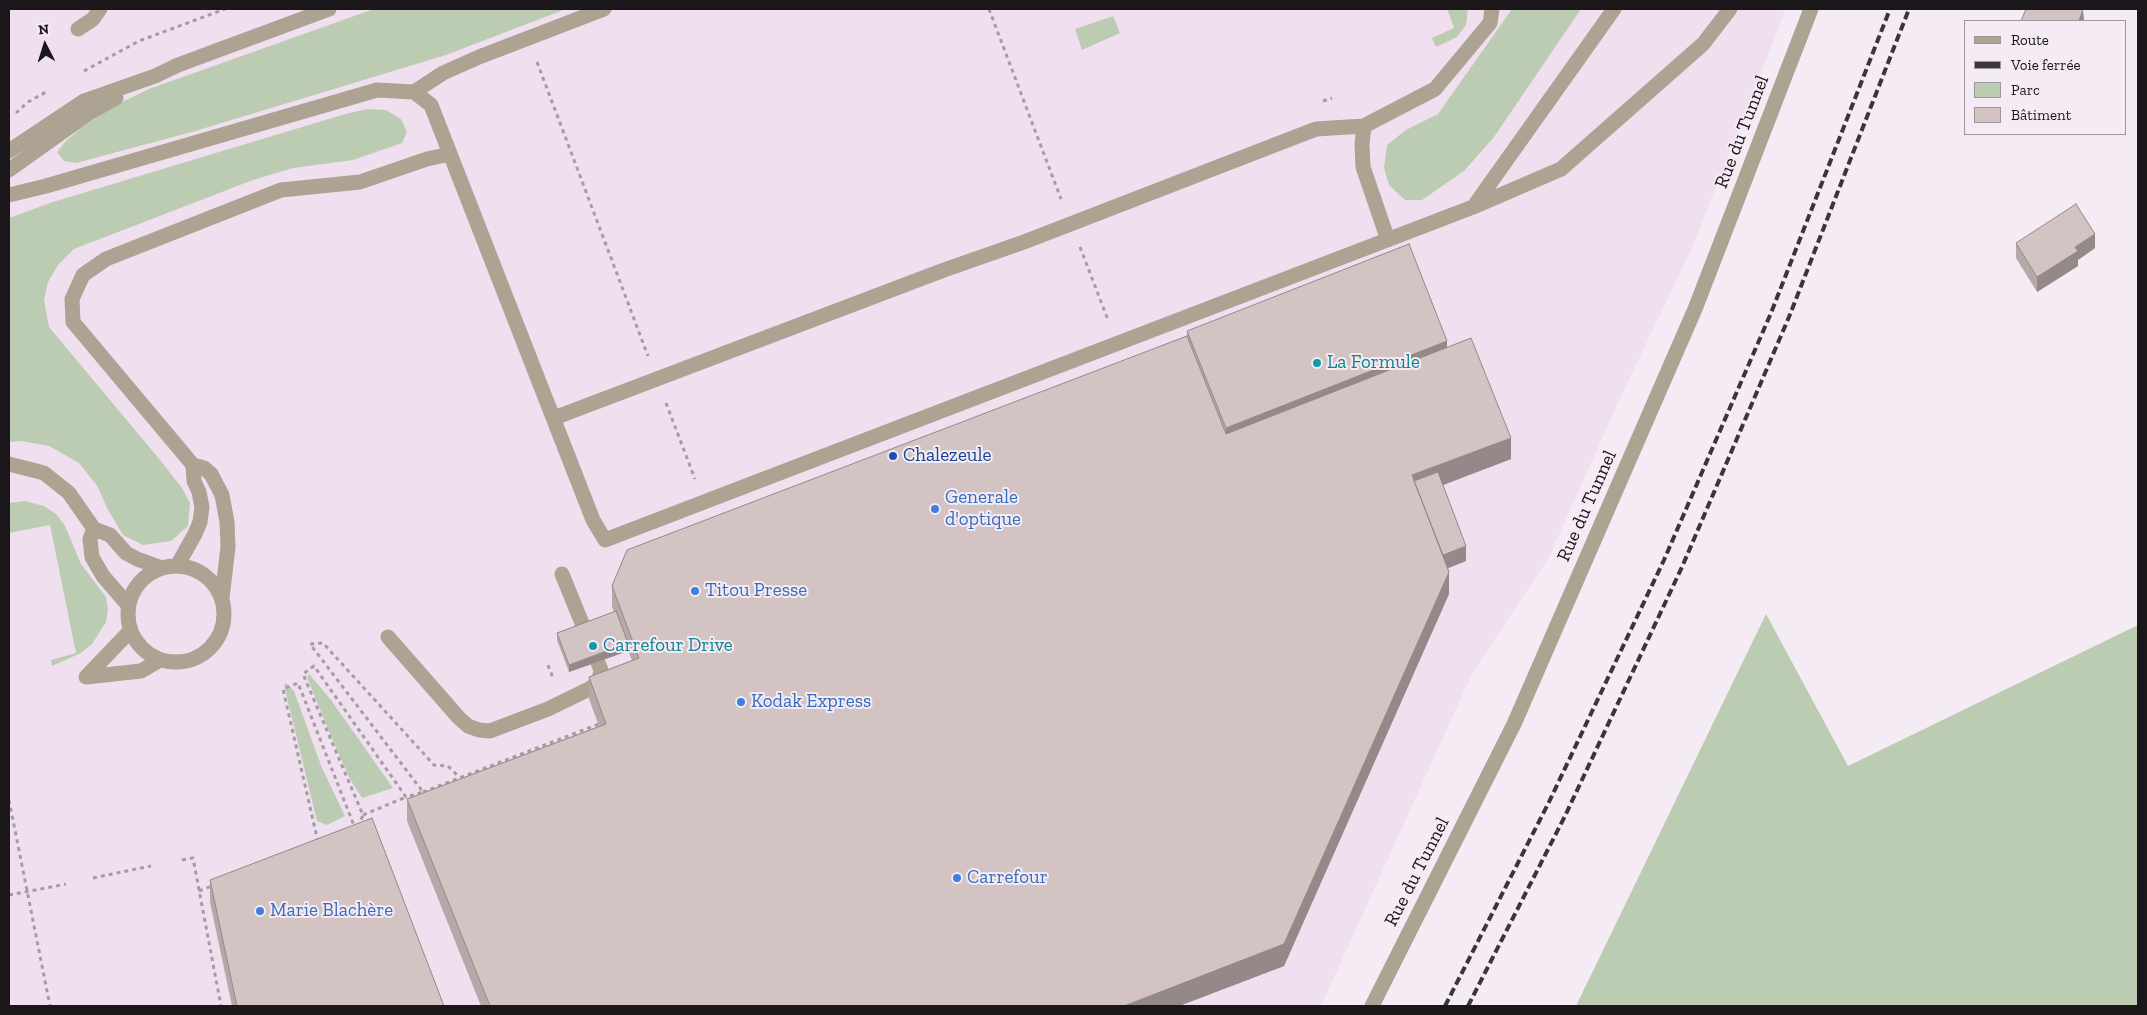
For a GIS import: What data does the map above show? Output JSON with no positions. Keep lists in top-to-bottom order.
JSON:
{
  "streets": {
    "street": ["Rue du Tunnel"]
  },
  "places": [
    "La Formule",
    "Chalezeule",
    "Generale d'optique",
    "Titou Presse",
    "Carrefour Drive",
    "Kodak Express",
    "Carrefour",
    "Marie Blachère"
  ],
  "legend": [
    "Route",
    "Voie ferrée",
    "Parc",
    "Bâtiment"
  ],
  "north": "top"
}
